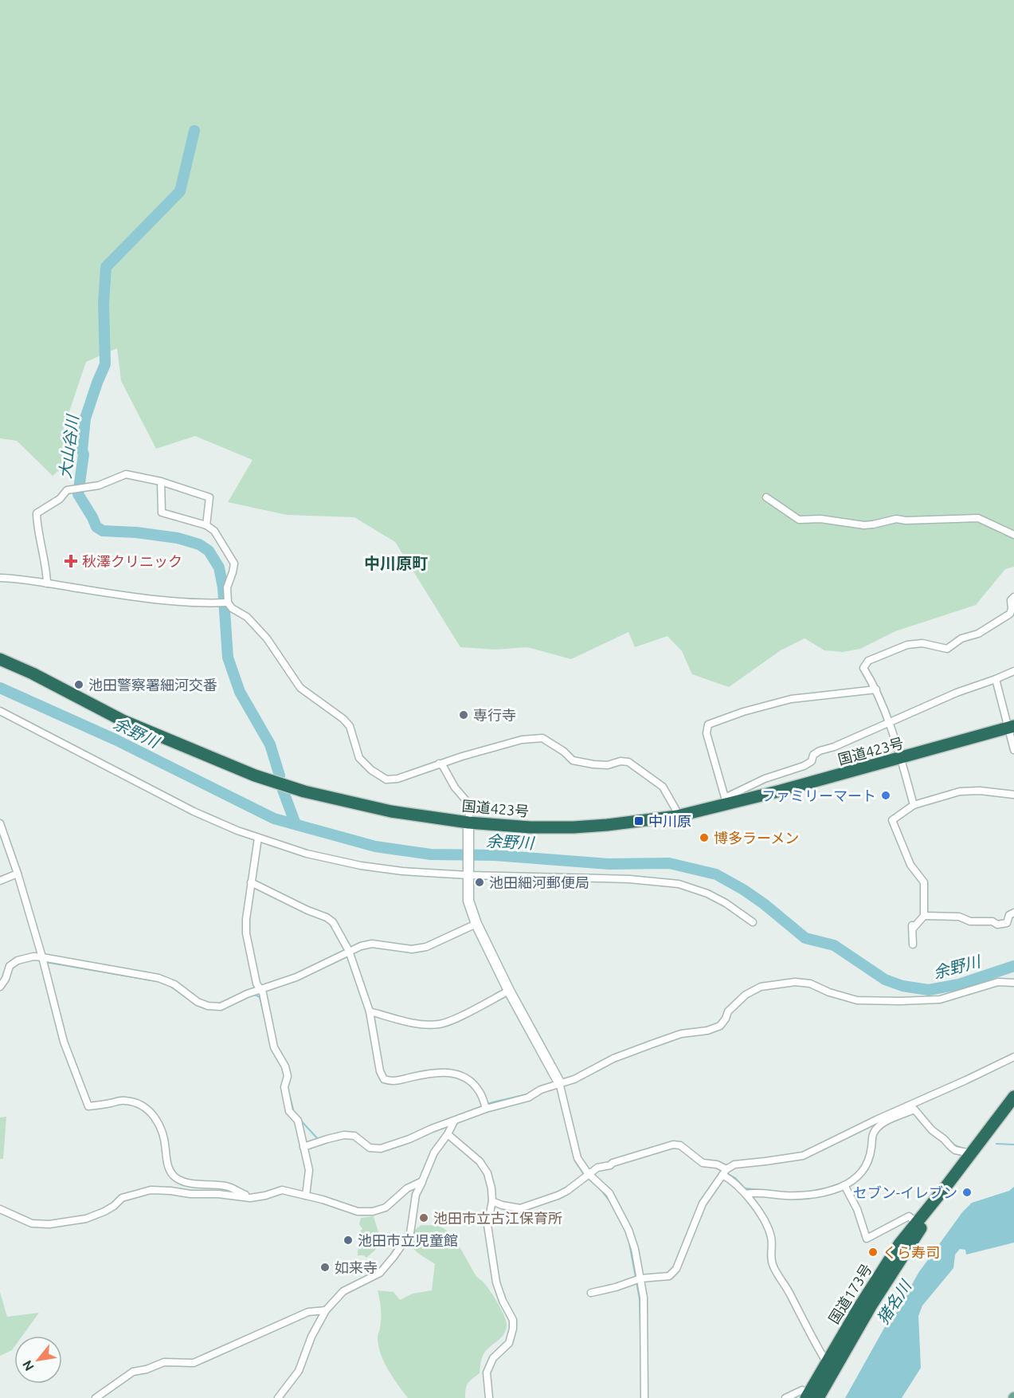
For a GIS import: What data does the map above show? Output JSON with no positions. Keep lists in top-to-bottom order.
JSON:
{
  "streets": {
    "highway": ["国道423号", "国道173号"]
  },
  "districts": ["中川原町"],
  "water": ["大山谷川", "余野川", "猪名川"],
  "places": {
    "health": ["秋澤クリニック"],
    "other": [
      "池田警察署細河交番",
      "専行寺",
      "ファミリーマート",
      "博多ラーメン",
      "池田細河郵便局",
      "セブン-イレブン",
      "池田市立古江保育所",
      "池田市立児童館",
      "くら寿司",
      "如来寺"
    ],
    "transit": ["中川原"]
  },
  "north": "bottom left"
}
